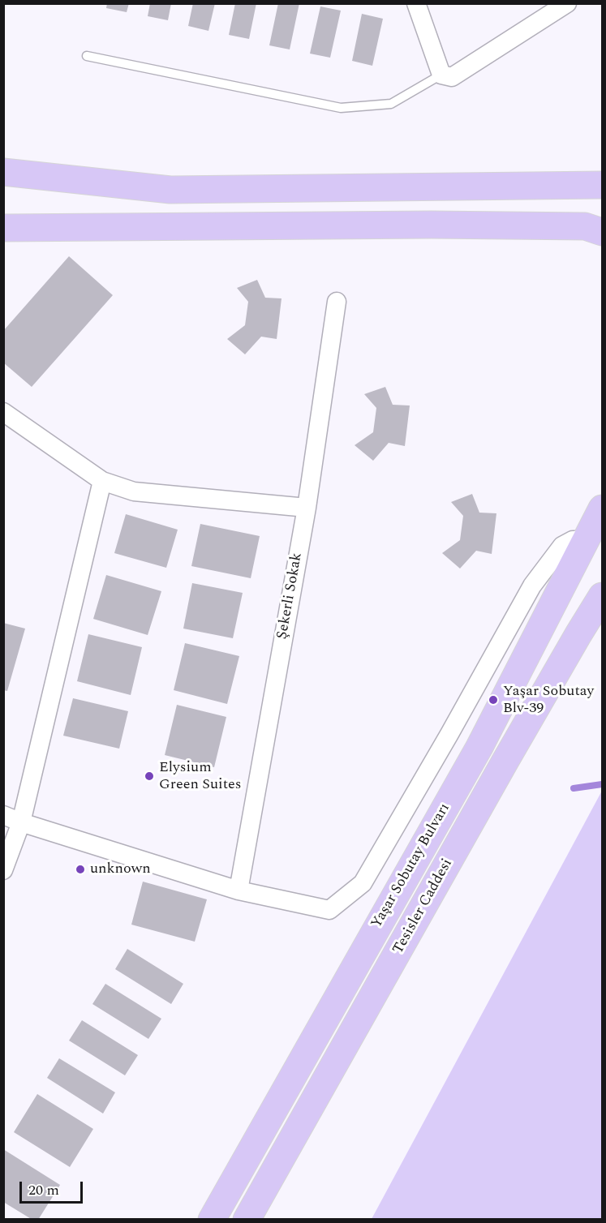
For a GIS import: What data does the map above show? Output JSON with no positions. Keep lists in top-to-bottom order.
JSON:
{
  "streets": {
    "main road": ["Yaşar Sobutay Bulvarı", "Tesisler Caddesi"],
    "street": ["Şekerli Sokak"]
  },
  "places": ["Yaşar Sobutay Blv-39", "Elysium Green Suites", "unknown"],
  "scale_bar": "20 m"
}
